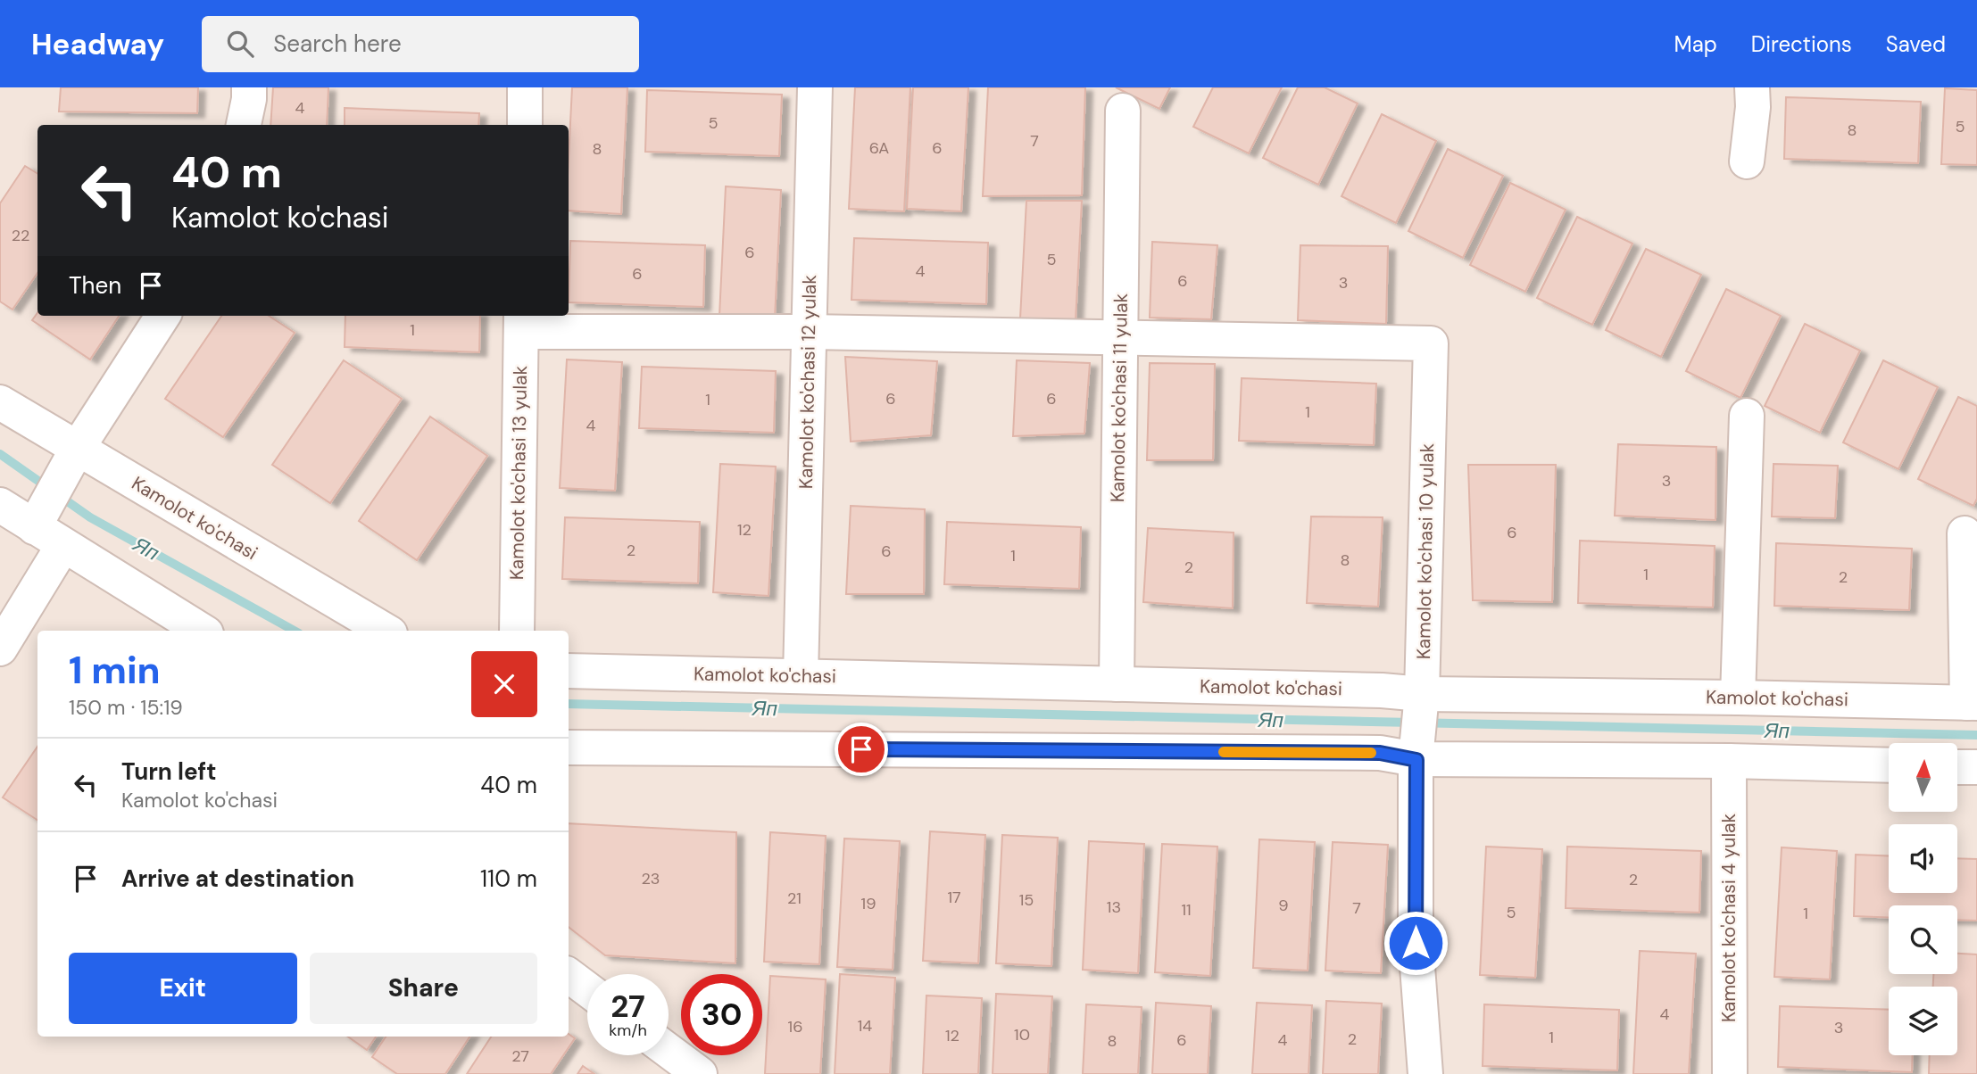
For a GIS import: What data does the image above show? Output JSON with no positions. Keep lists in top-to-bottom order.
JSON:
{
  "streets": {
    "street": [
      "Kamolot ko'chasi 12 yulak",
      "Kamolot ko'chasi 11 yulak",
      "Kamolot ko'chasi 13 yulak",
      "Kamolot ko'chasi",
      "Kamolot ko'chasi 10 yulak",
      "Kamolot ko'chasi 4 yulak"
    ]
  },
  "crossings": [
    ["Kamolot ko'chasi 12 yulak", "Kamolot ko'chasi"],
    ["Kamolot ko'chasi 11 yulak", "Kamolot ko'chasi"],
    ["Kamolot ko'chasi 11 yulak", "Kamolot ko'chasi 10 yulak"],
    ["Kamolot ko'chasi", "Kamolot ko'chasi 10 yulak"]
  ],
  "water": ["Яп"],
  "house_numbers": [
    "4",
    "5",
    "5",
    "8",
    "7",
    "6A",
    "6",
    "8",
    "22",
    "6",
    "5",
    "4",
    "6",
    "6",
    "3",
    "1",
    "6",
    "6",
    "1",
    "1",
    "4",
    "3",
    "12",
    "6",
    "2",
    "6",
    "1",
    "8",
    "2",
    "1",
    "2",
    "23",
    "2",
    "17",
    "21",
    "15",
    "19",
    "9",
    "13",
    "7",
    "11",
    "5",
    "1",
    "4",
    "14",
    "16",
    "3",
    "10",
    "12",
    "1",
    "2",
    "6",
    "4",
    "8",
    "27"
  ],
  "north": "top",
  "page": {
    "header": "Headway",
    "search": "Search here",
    "nav": ["Map", "Directions", "Saved"],
    "turn": ["40 m", "Kamolot ko'chasi"],
    "then": "Then",
    "heading": ["1 min", "150 m · 15:19"],
    "list": [
      {
        "name": "Turn left",
        "note": "Kamolot ko'chasi",
        "value": "40 m"
      },
      {
        "name": "Arrive at destination",
        "value": "110 m"
      }
    ],
    "buttons": ["Exit", "Share"],
    "speed": "27 km/h",
    "limit": "30"
  }
}
